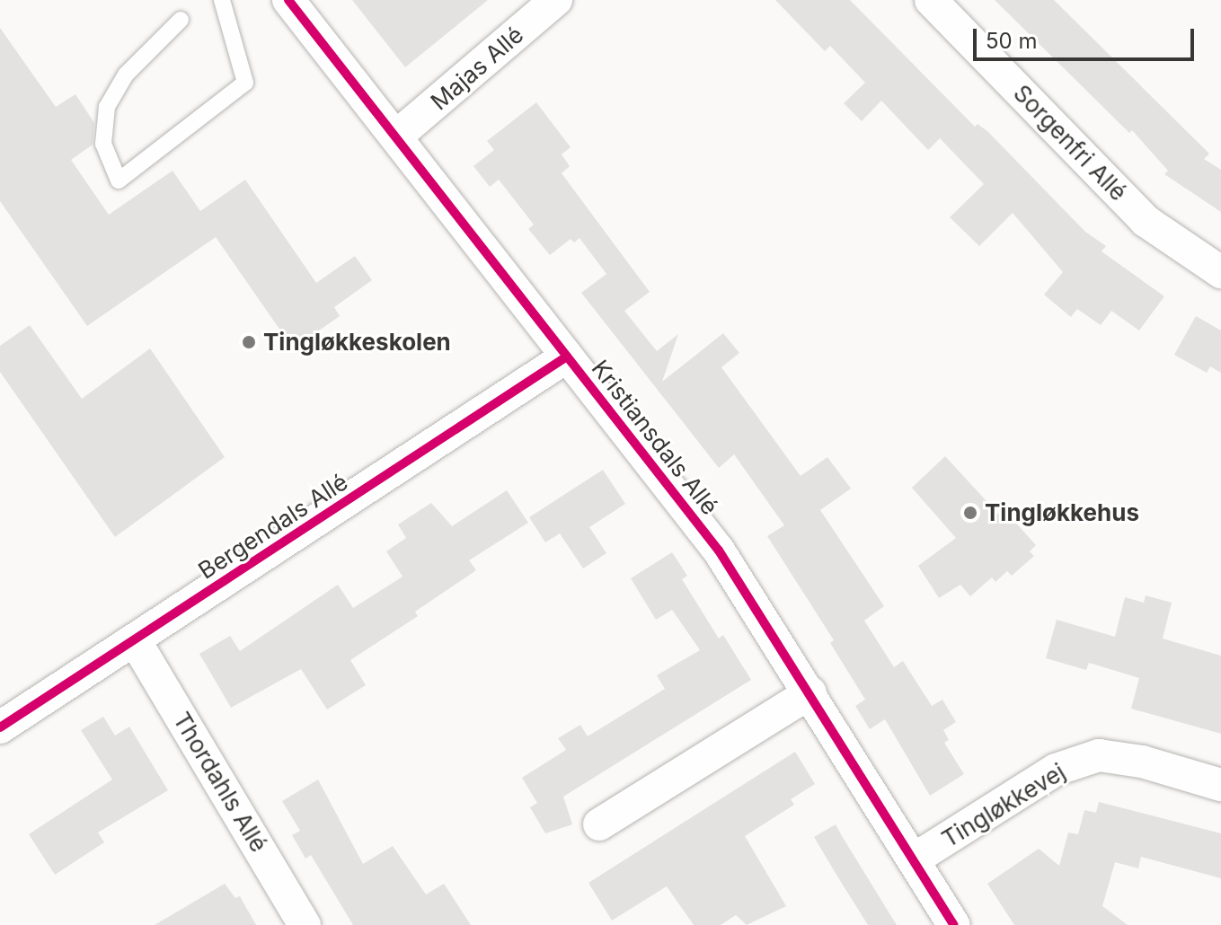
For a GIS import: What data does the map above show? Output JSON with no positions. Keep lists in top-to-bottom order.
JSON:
{
  "streets": {
    "street": [
      "Majas Allé",
      "Sorgenfri Allé",
      "Kristiansdals Allé",
      "Bergendals Allé",
      "Thordahls Allé",
      "Tingløkkevej"
    ]
  },
  "crossings": [
    ["Majas Allé", "Kristiansdals Allé"],
    ["Kristiansdals Allé", "Bergendals Allé"],
    ["Kristiansdals Allé", "Tingløkkevej"],
    ["Bergendals Allé", "Thordahls Allé"]
  ],
  "places": ["Tingløkkeskolen", "Tingløkkehus"],
  "scale_bar": "50 m"
}
